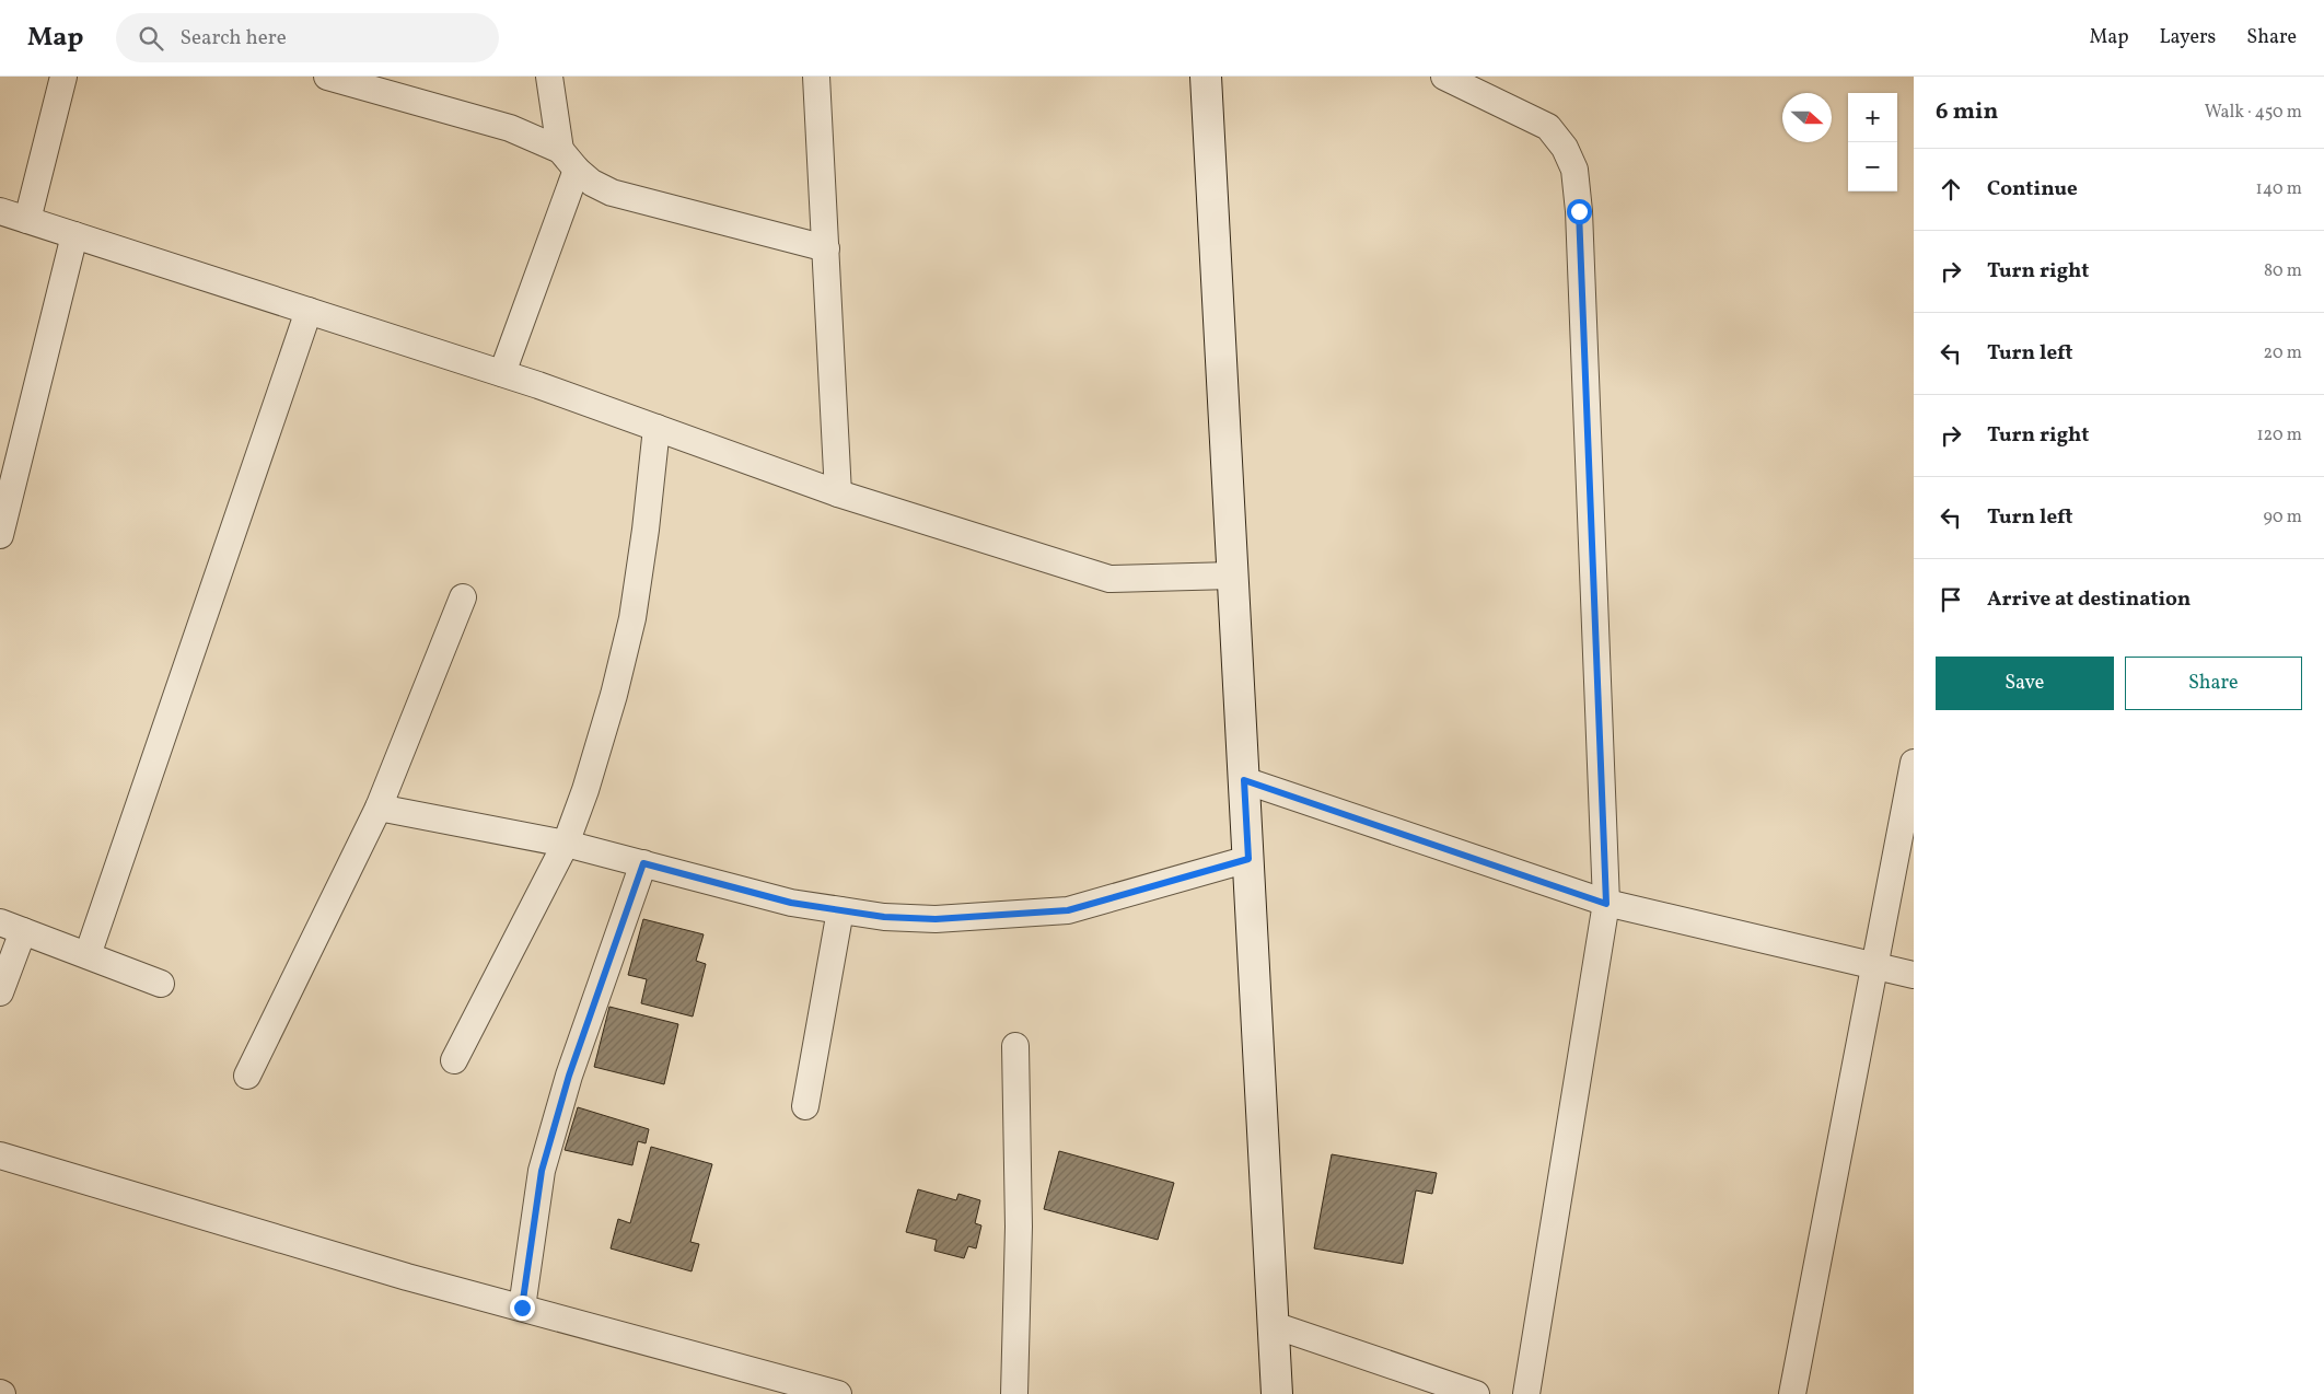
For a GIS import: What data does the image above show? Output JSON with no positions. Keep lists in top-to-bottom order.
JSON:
{
  "north": "right",
  "page": {
    "header": "Map",
    "search": "Search here",
    "nav": ["Map", "Layers", "Share"],
    "heading": ["6 min", "Walk · 450 m"],
    "map_buttons": ["+", "−"],
    "list": [
      ["Continue", "140 m"],
      ["Turn right", "80 m"],
      ["Turn left", "20 m"],
      ["Turn right", "120 m"],
      ["Turn left", "90 m"],
      "Arrive at destination"
    ],
    "buttons": ["Save", "Share"]
  }
}
